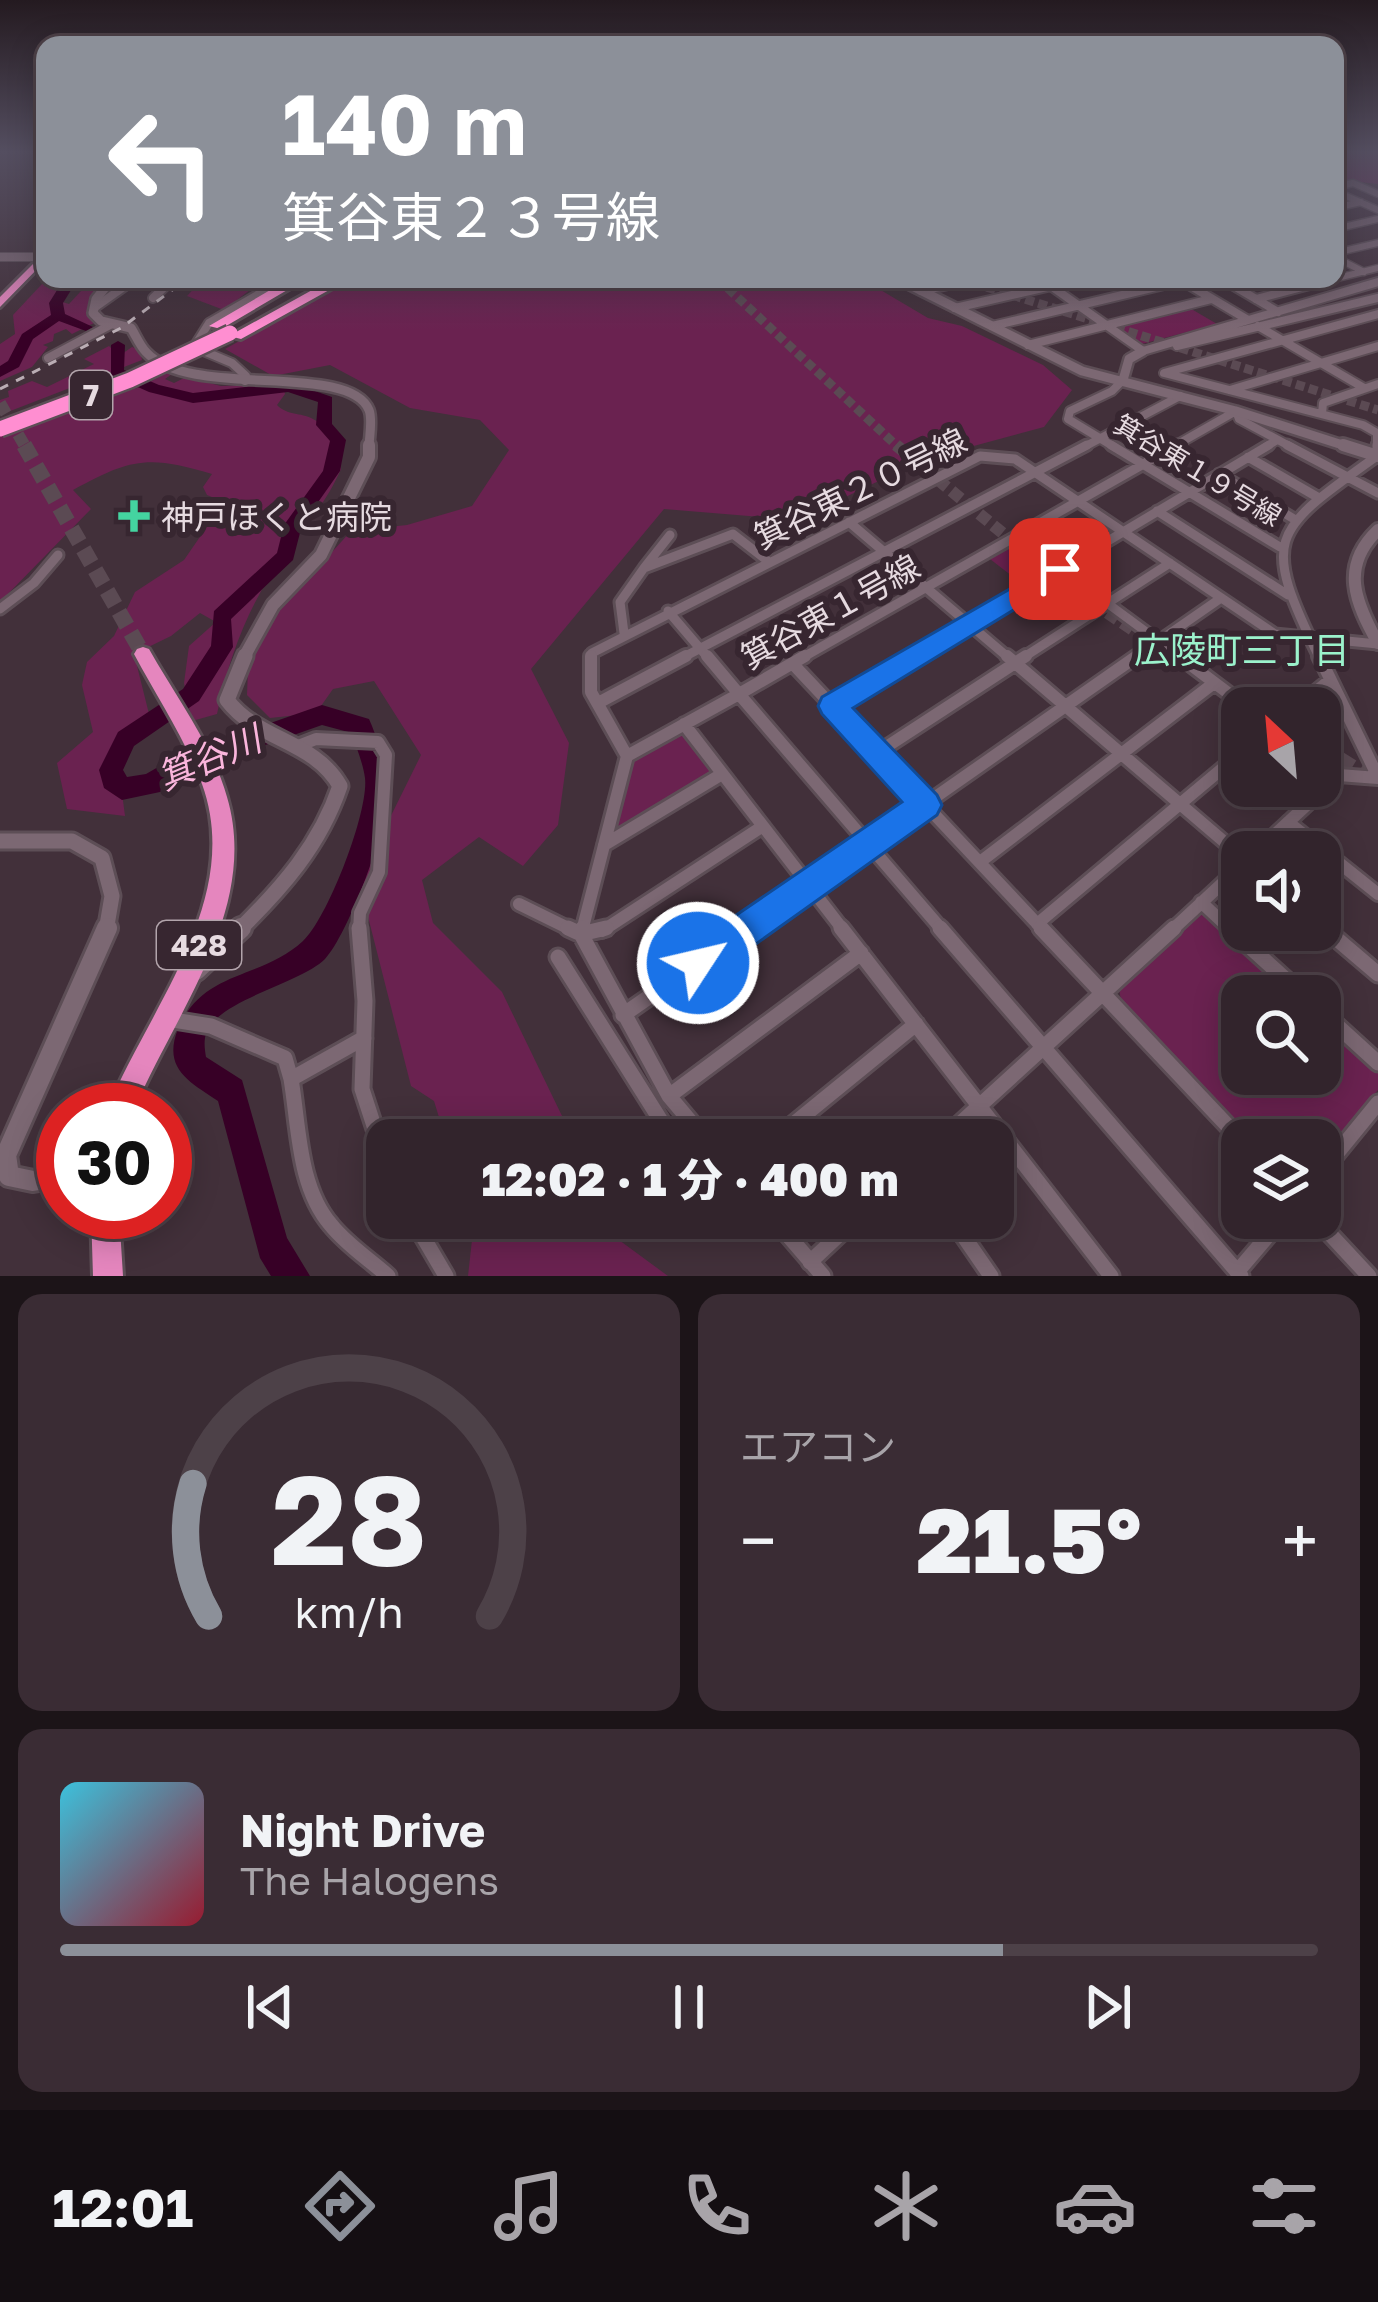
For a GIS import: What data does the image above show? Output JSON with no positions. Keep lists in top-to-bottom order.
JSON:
{
  "streets": {
    "highway": ["7", "428"],
    "street": ["箕谷東１９号線", "箕谷東２０号線", "箕谷東１号線"]
  },
  "crossings": [
    ["箕谷東１９号線", "箕谷東１号線"],
    ["箕谷東２０号線", "箕谷東１号線"]
  ],
  "districts": ["広陵町三丁目"],
  "water": ["箕谷川"],
  "places": {
    "health": ["神戸ほくと病院"]
  },
  "north": "top left",
  "page": {
    "turn": ["140 m", "箕谷東２３号線"],
    "limit": "30",
    "trip": "12:02 · 1 分 · 400 m",
    "tile": "エアコン",
    "heat": ["−", "21.5°", "+"],
    "song": ["Night Drive", "The Halogens"],
    "tabs": "12:01",
    "gauge": ["28", "km/h"]
  }
}
